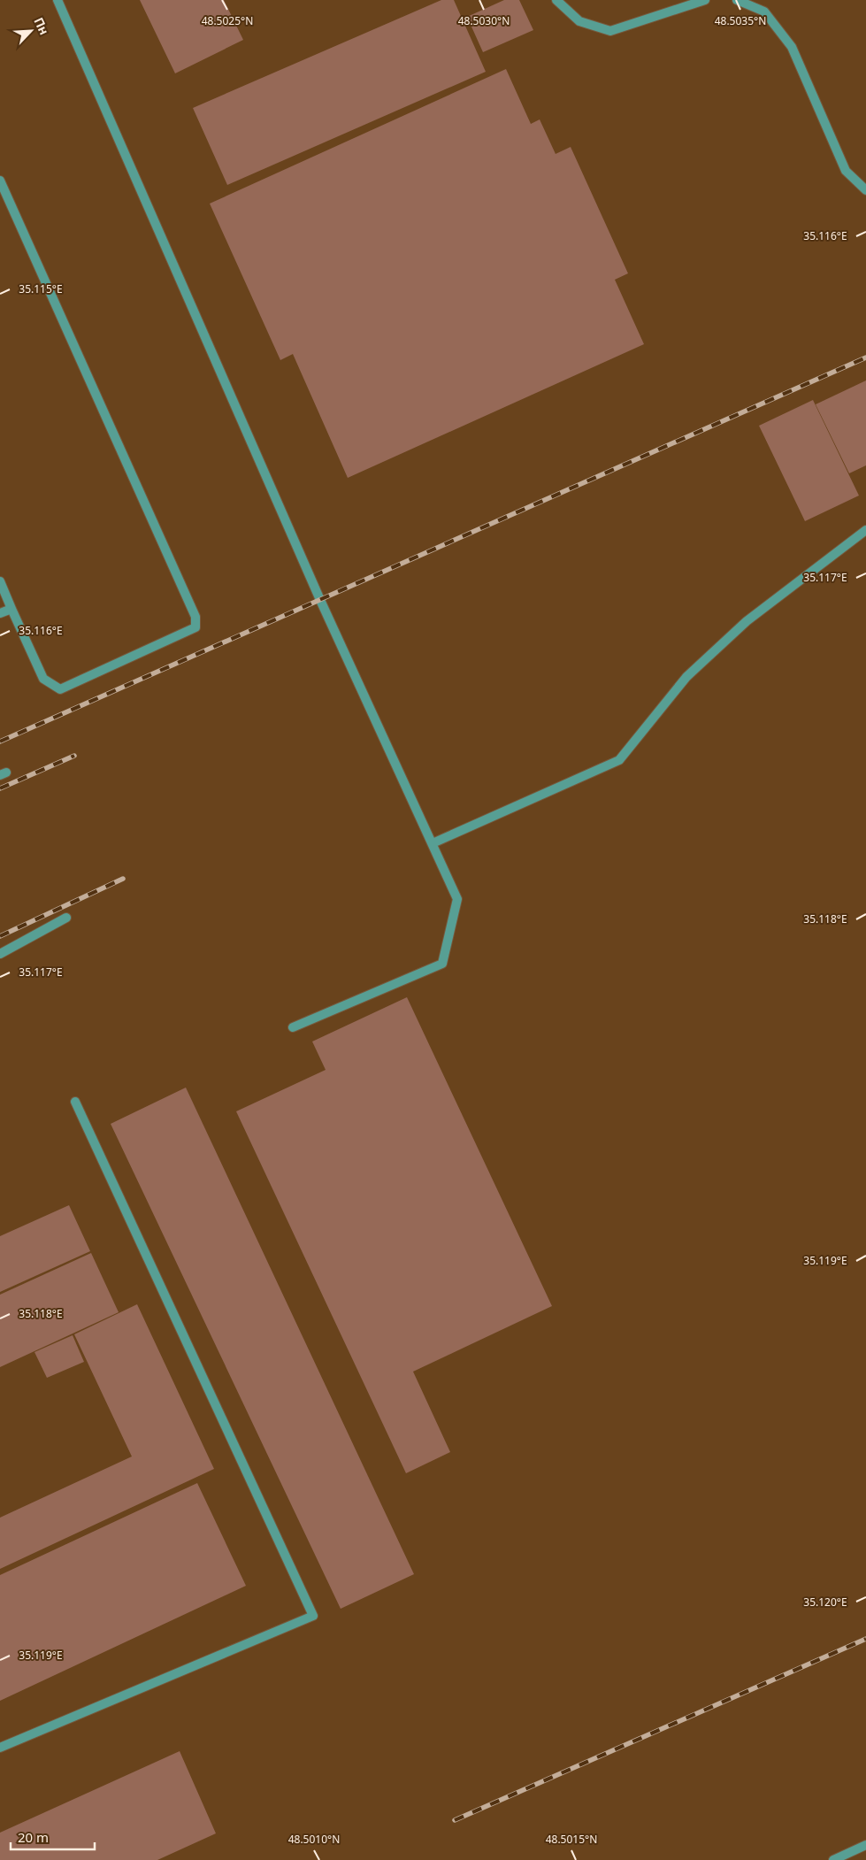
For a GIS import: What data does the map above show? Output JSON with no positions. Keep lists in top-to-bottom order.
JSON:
{
  "scale_bar": "20 m",
  "north": "top right",
  "coordinates": [
    "48.5025°N",
    "48.5030°N",
    "48.5035°N",
    "35.116°E",
    "35.115°E",
    "35.117°E",
    "35.118°E",
    "35.119°E",
    "35.120°E",
    "48.5010°N",
    "48.5015°N"
  ]
}
